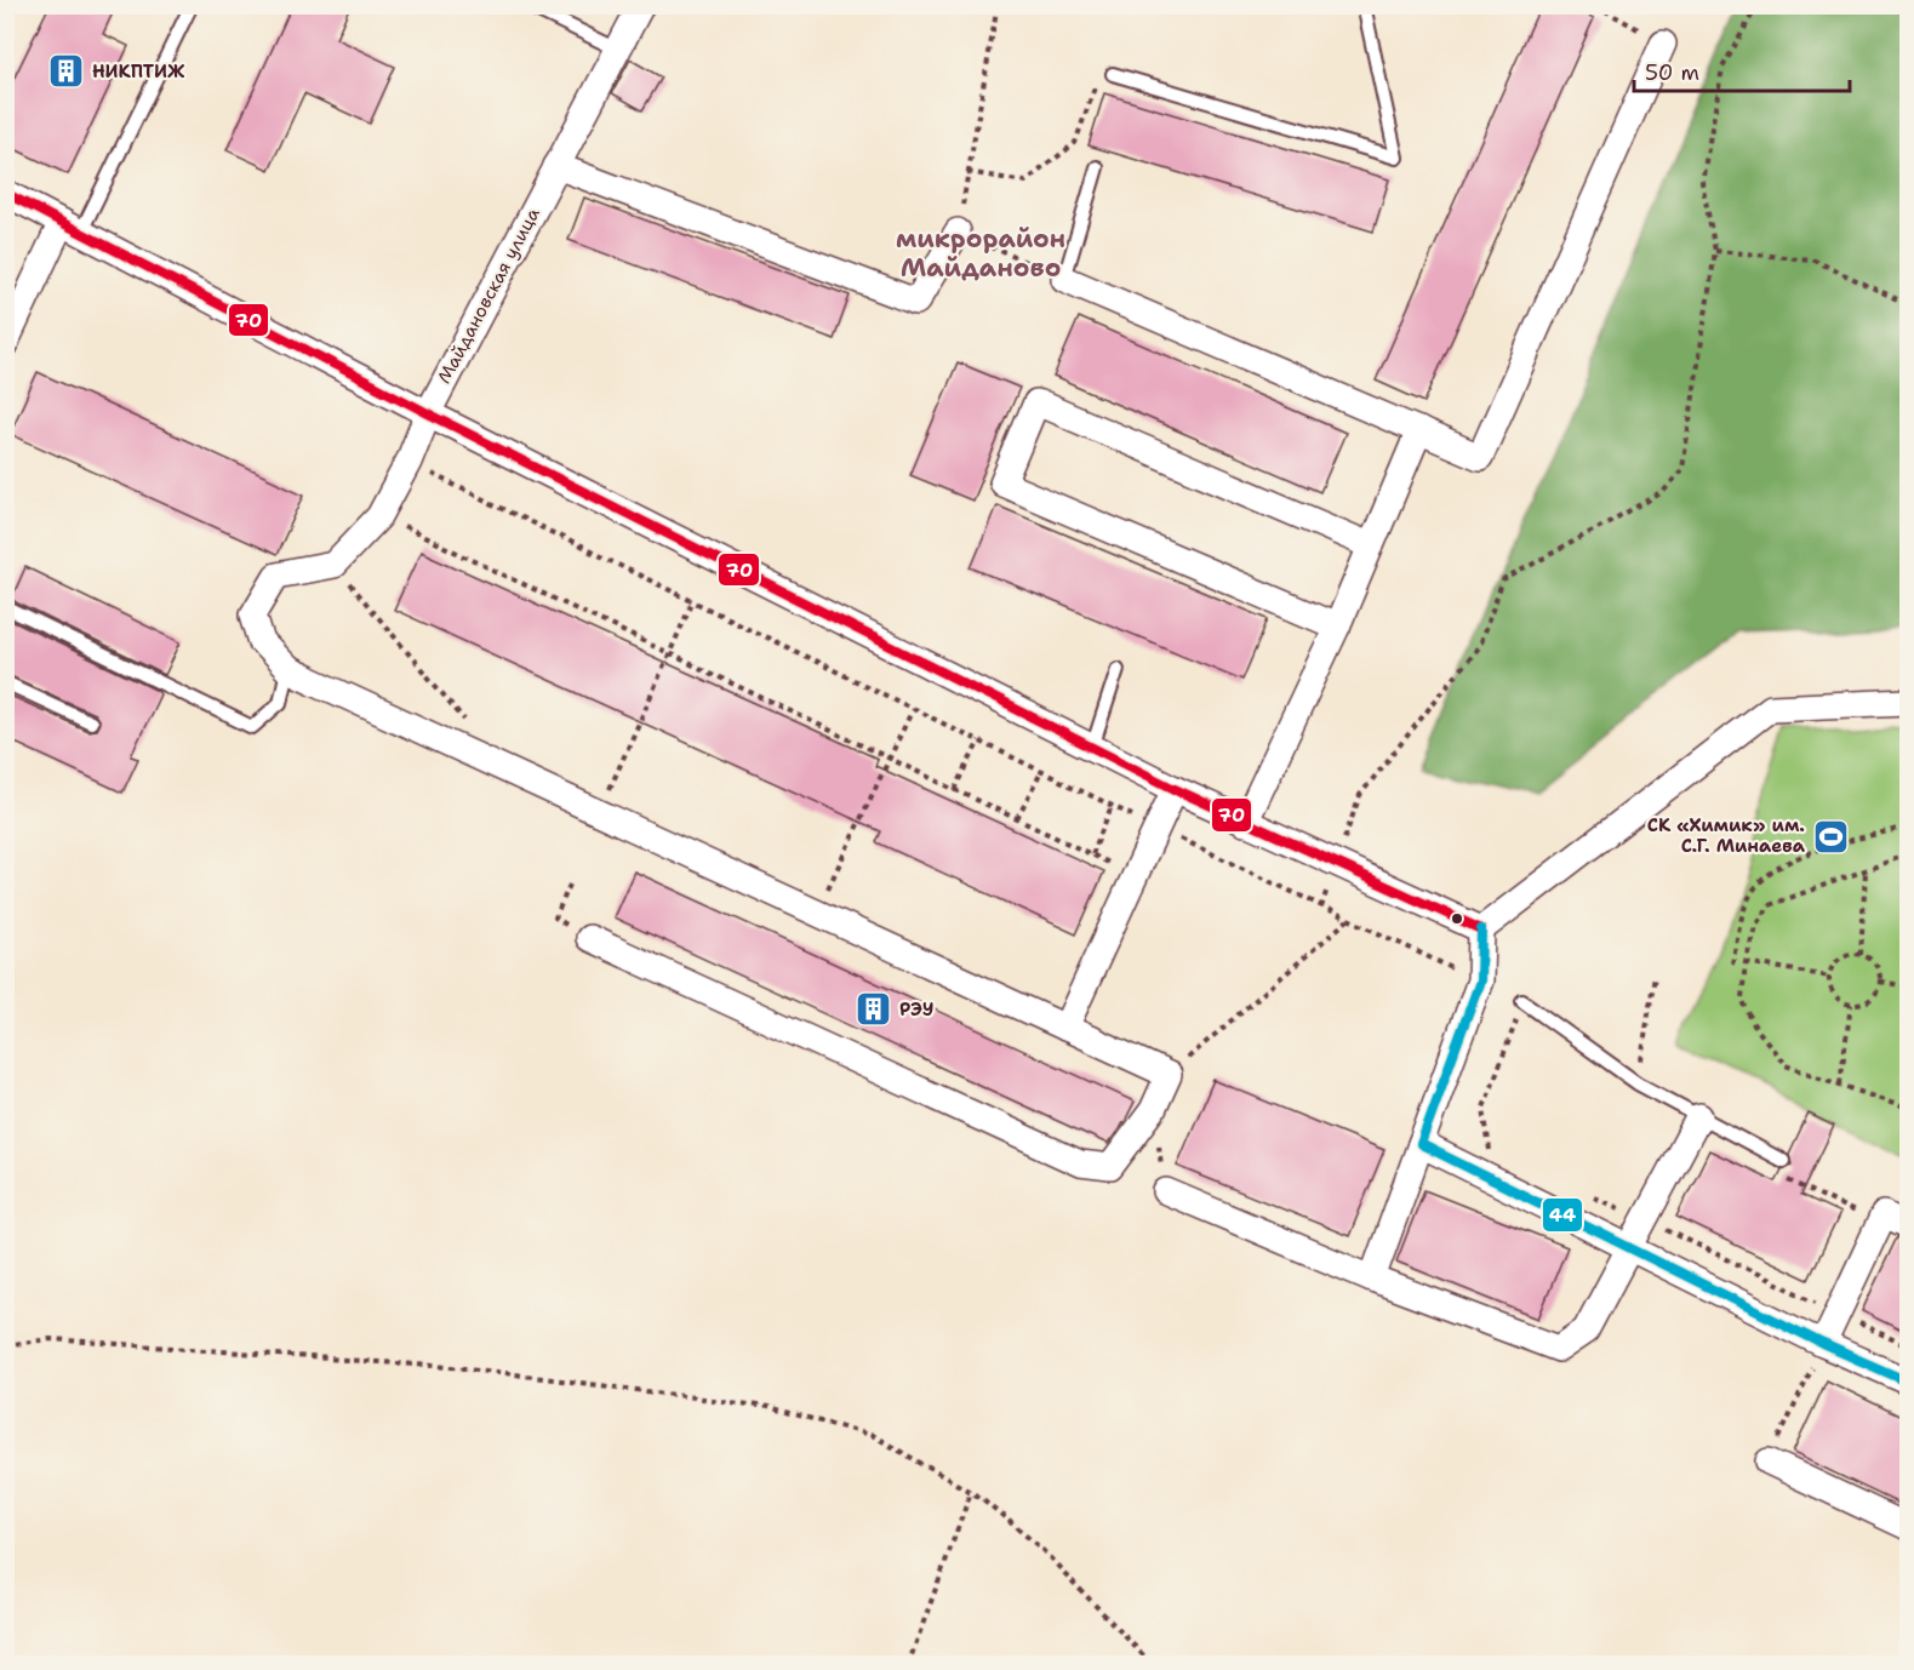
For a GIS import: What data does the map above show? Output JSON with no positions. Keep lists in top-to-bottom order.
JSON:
{
  "streets": {
    "street": ["Майдановская улица"]
  },
  "districts": ["микрорайон Майданово"],
  "places": {
    "building": ["НИКПТИЖ", "РЭУ"],
    "sports": ["СК «Химик» им. С.Г. Минаева"]
  },
  "lines": ["transit line 70", "transit line 44"],
  "scale_bar": "50 m"
}
